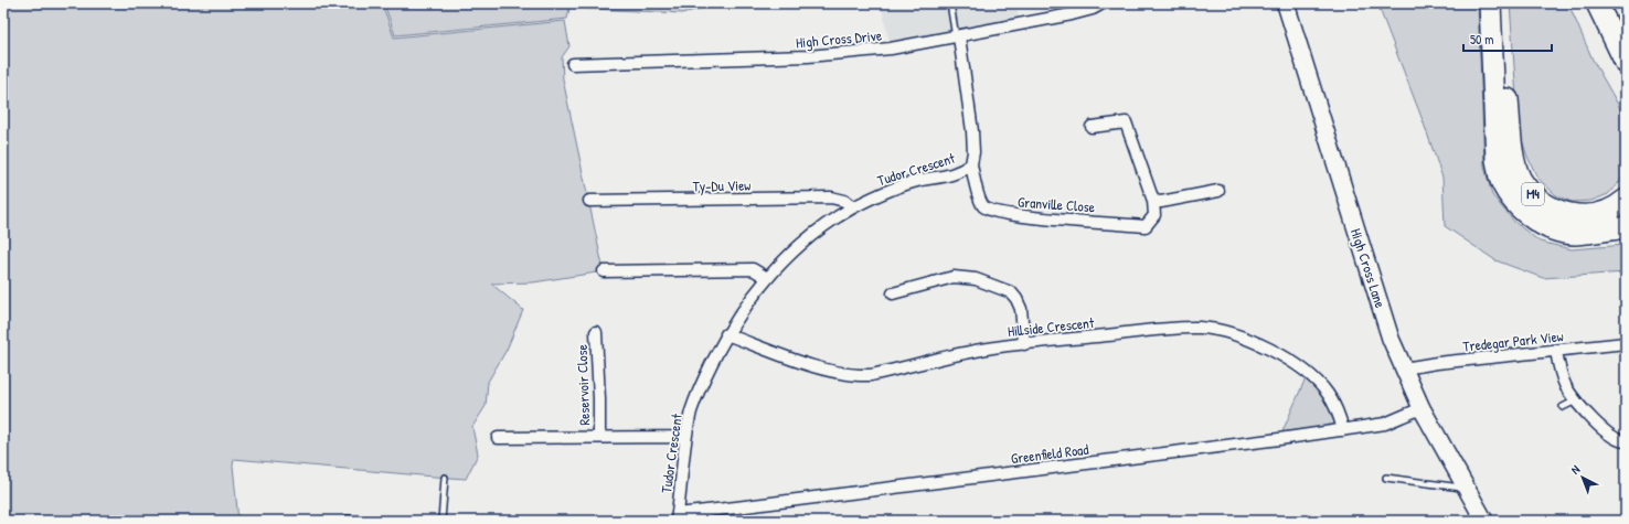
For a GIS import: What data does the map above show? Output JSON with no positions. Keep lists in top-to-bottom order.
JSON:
{
  "streets": {
    "highway": ["M4"],
    "street": [
      "High Cross Drive",
      "Tudor Crescent",
      "Ty-Du View",
      "Granville Close",
      "High Cross Lane",
      "Hillside Crescent",
      "Tredegar Park View",
      "Reservoir Close",
      "Greenfield Road"
    ]
  },
  "crossings": [
    ["High Cross Drive", "Tudor Crescent"],
    ["Tudor Crescent", "Ty-Du View"],
    ["Tudor Crescent", "Granville Close"],
    ["Tudor Crescent", "Hillside Crescent"],
    ["Tudor Crescent", "Reservoir Close"],
    ["Tudor Crescent", "Greenfield Road"],
    ["High Cross Lane", "Tredegar Park View"],
    ["High Cross Lane", "Greenfield Road"],
    ["Hillside Crescent", "Greenfield Road"]
  ],
  "scale_bar": "50 m",
  "north": "top left"
}
